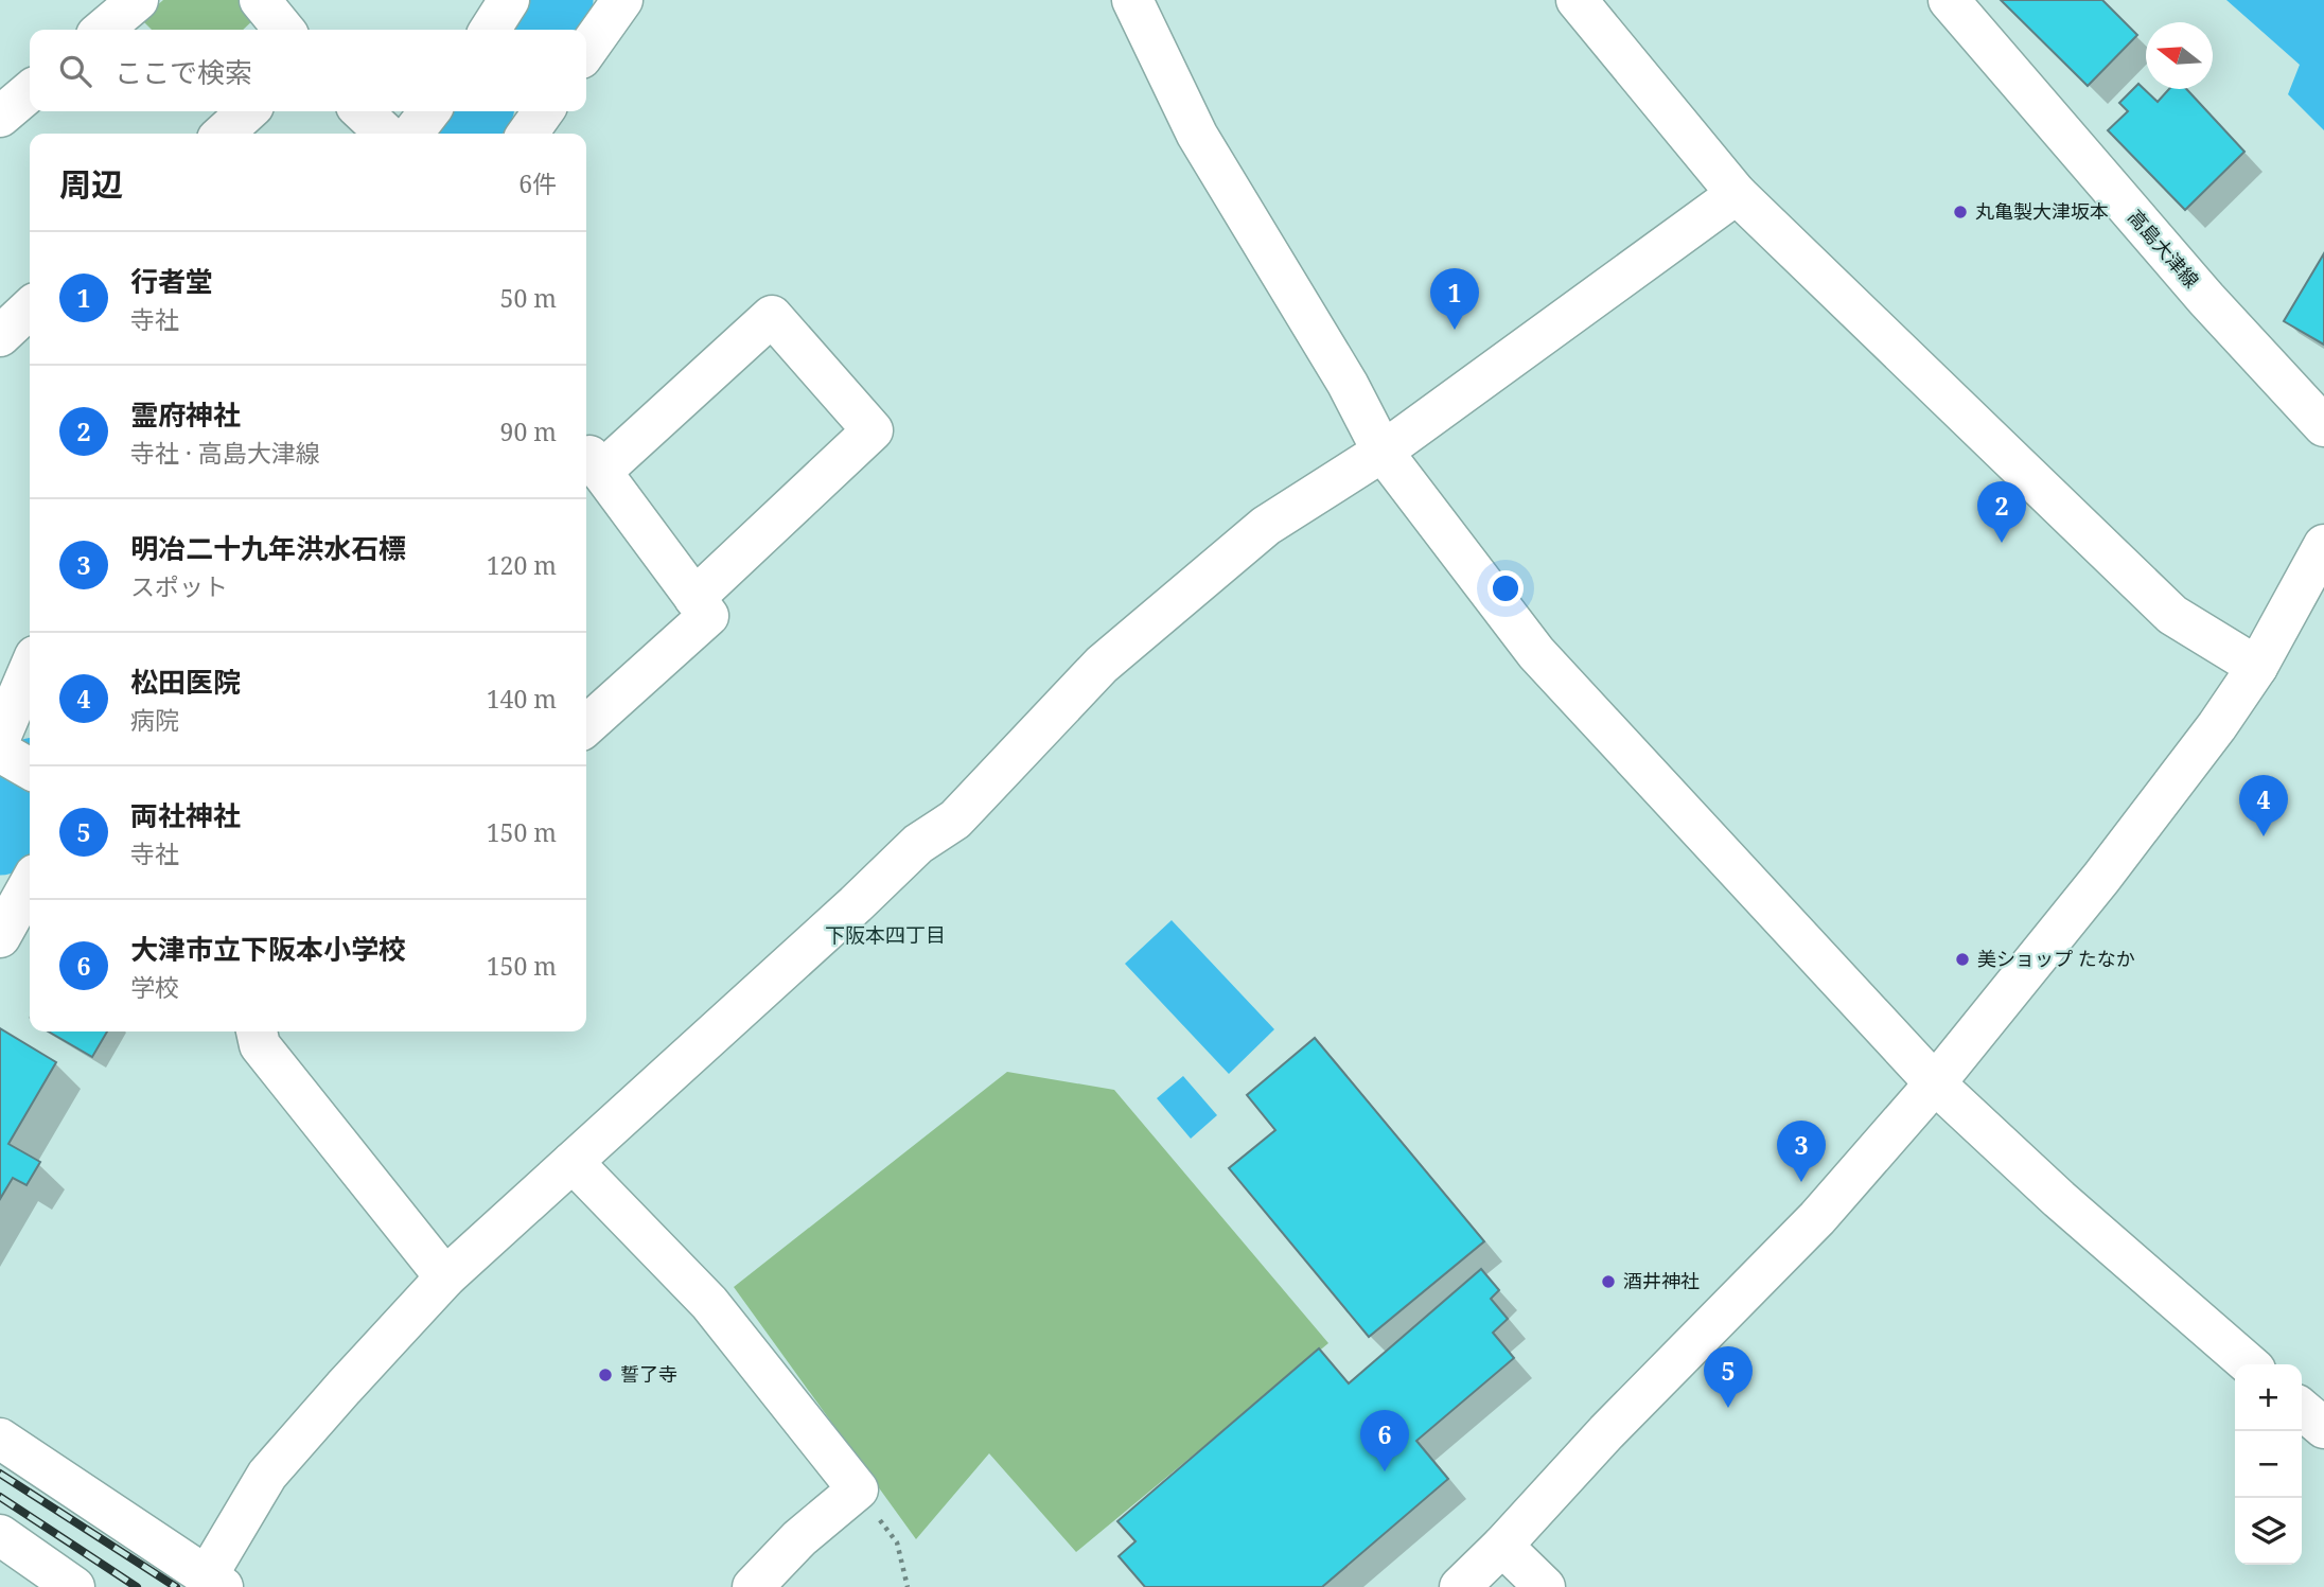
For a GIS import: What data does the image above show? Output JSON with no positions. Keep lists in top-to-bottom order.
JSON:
{
  "streets": {
    "street": ["高島大津線"]
  },
  "districts": ["下阪本四丁目"],
  "places": [
    "丸亀製大津坂本",
    "美ショップ たなか",
    "酒井神社",
    "誓了寺"
  ],
  "north": "left",
  "page": {
    "search": "ここで検索",
    "heading": ["周辺", "6件"],
    "list": [
      {
        "mark": "1",
        "name": "行者堂",
        "note": "寺社",
        "value": "50 m"
      },
      {
        "mark": "2",
        "name": "霊府神社",
        "note": "寺社 · 高島大津線",
        "value": "90 m"
      },
      {
        "mark": "3",
        "name": "明冶二十九年洪水石標",
        "note": "スポット",
        "value": "120 m"
      },
      {
        "mark": "4",
        "name": "松田医院",
        "note": "病院",
        "value": "140 m"
      },
      {
        "mark": "5",
        "name": "両社神社",
        "note": "寺社",
        "value": "150 m"
      },
      {
        "mark": "6",
        "name": "大津市立下阪本小学校",
        "note": "学校",
        "value": "150 m"
      }
    ],
    "pins": [
      "1",
      "2",
      "4",
      "3",
      "5",
      "6"
    ],
    "map_buttons": ["+", "−"]
  }
}
